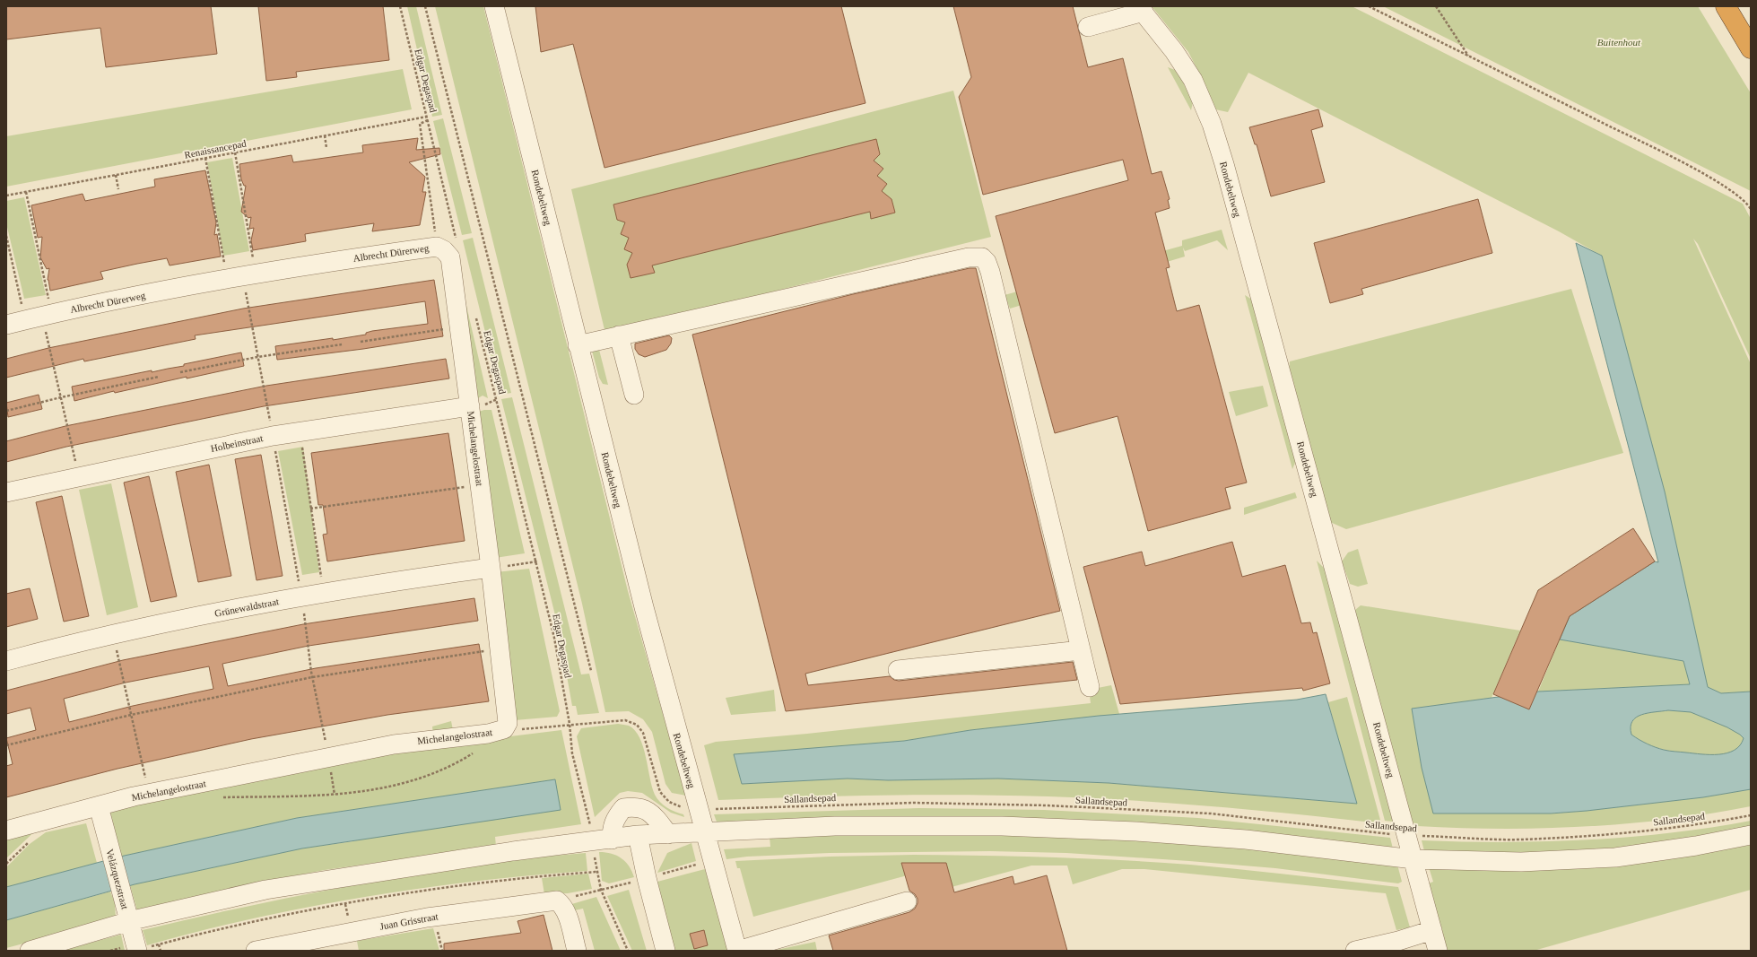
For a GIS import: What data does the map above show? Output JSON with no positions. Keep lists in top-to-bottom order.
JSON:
{
  "streets": {
    "street": [
      "Rondebeltweg",
      "Albrecht Dürerweg",
      "Holbeinstraat",
      "Michelangelostraat",
      "Grünewaldstraat",
      "Velázquezstraat",
      "Juan Grisstraat"
    ],
    "path": ["Edgar Degaspad", "Renaissancepad", "Sallandsepad"]
  },
  "crossings": [
    ["Edgar Degaspad", "Renaissancepad"],
    ["Edgar Degaspad", "Albrecht Dürerweg"],
    ["Edgar Degaspad", "Sallandsepad"],
    ["Rondebeltweg", "Sallandsepad"],
    ["Albrecht Dürerweg", "Michelangelostraat"],
    ["Holbeinstraat", "Michelangelostraat"],
    ["Michelangelostraat", "Grünewaldstraat"],
    ["Michelangelostraat", "Sallandsepad"],
    ["Michelangelostraat", "Velázquezstraat"]
  ],
  "parks": ["Buitenhout"]
}
